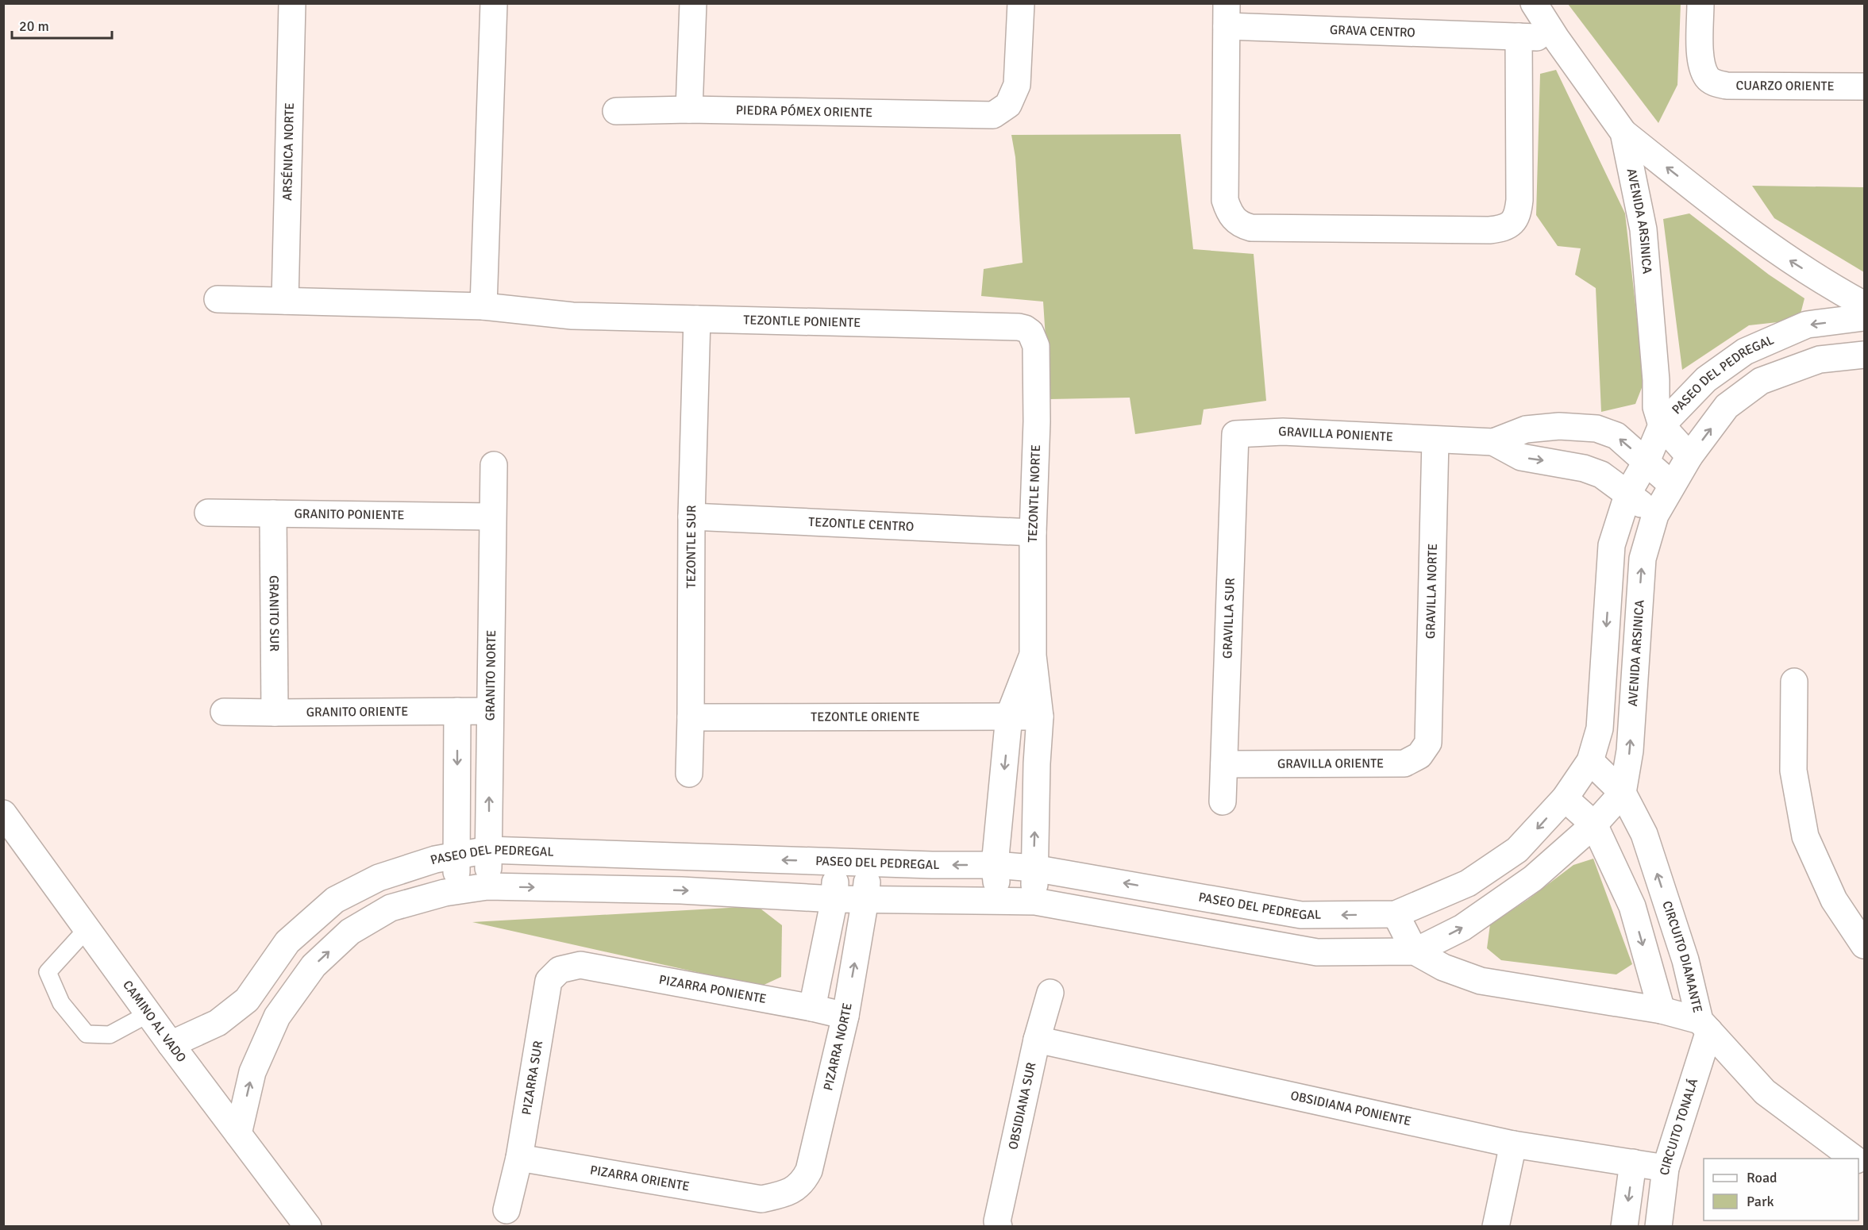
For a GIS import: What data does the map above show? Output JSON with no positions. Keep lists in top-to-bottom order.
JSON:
{
  "streets": {
    "street": [
      "GRAVA CENTRO",
      "CUARZO ORIENTE",
      "PIEDRA PÓMEX ORIENTE",
      "ARSÉNICA NORTE",
      "AVENIDA ARSINICA",
      "TEZONTLE PONIENTE",
      "PASEO DEL PEDREGAL",
      "GRAVILLA PONIENTE",
      "TEZONTLE NORTE",
      "GRANITO PONIENTE",
      "TEZONTLE CENTRO",
      "TEZONTLE SUR",
      "GRAVILLA NORTE",
      "GRANITO SUR",
      "GRAVILLA SUR",
      "GRANITO NORTE",
      "GRANITO ORIENTE",
      "TEZONTLE ORIENTE",
      "GRAVILLA ORIENTE",
      "CIRCUITO DIAMANTE",
      "PIZARRA PONIENTE",
      "CAMINO AL VADO",
      "PIZARRA NORTE",
      "PIZARRA SUR",
      "OBSIDIANA SUR",
      "OBSIDIANA PONIENTE",
      "CIRCUITO TONALÁ",
      "PIZARRA ORIENTE"
    ]
  },
  "crossings": [
    ["GRAVA CENTRO", "AVENIDA ARSINICA"],
    ["ARSÉNICA NORTE", "TEZONTLE PONIENTE"],
    ["AVENIDA ARSINICA", "PASEO DEL PEDREGAL"],
    ["AVENIDA ARSINICA", "CIRCUITO DIAMANTE"],
    ["TEZONTLE PONIENTE", "TEZONTLE NORTE"],
    ["TEZONTLE PONIENTE", "TEZONTLE SUR"],
    ["PASEO DEL PEDREGAL", "TEZONTLE NORTE"],
    ["PASEO DEL PEDREGAL", "GRANITO NORTE"],
    ["PASEO DEL PEDREGAL", "CIRCUITO DIAMANTE"],
    ["PASEO DEL PEDREGAL", "CAMINO AL VADO"],
    ["PASEO DEL PEDREGAL", "PIZARRA NORTE"],
    ["GRAVILLA PONIENTE", "GRAVILLA NORTE"],
    ["GRAVILLA PONIENTE", "GRAVILLA SUR"],
    ["TEZONTLE NORTE", "TEZONTLE CENTRO"],
    ["TEZONTLE NORTE", "TEZONTLE ORIENTE"],
    ["GRANITO PONIENTE", "GRANITO SUR"],
    ["GRANITO PONIENTE", "GRANITO NORTE"],
    ["TEZONTLE CENTRO", "TEZONTLE SUR"],
    ["TEZONTLE SUR", "TEZONTLE ORIENTE"],
    ["GRAVILLA NORTE", "GRAVILLA ORIENTE"],
    ["GRANITO SUR", "GRANITO ORIENTE"],
    ["GRAVILLA SUR", "GRAVILLA ORIENTE"],
    ["GRANITO NORTE", "GRANITO ORIENTE"],
    ["CIRCUITO DIAMANTE", "CIRCUITO TONALÁ"],
    ["PIZARRA PONIENTE", "PIZARRA NORTE"],
    ["PIZARRA PONIENTE", "PIZARRA SUR"],
    ["PIZARRA NORTE", "PIZARRA ORIENTE"],
    ["PIZARRA SUR", "PIZARRA ORIENTE"],
    ["OBSIDIANA SUR", "OBSIDIANA PONIENTE"],
    ["OBSIDIANA PONIENTE", "CIRCUITO TONALÁ"]
  ],
  "legend": ["Road", "Park"],
  "scale_bar": "20 m"
}
